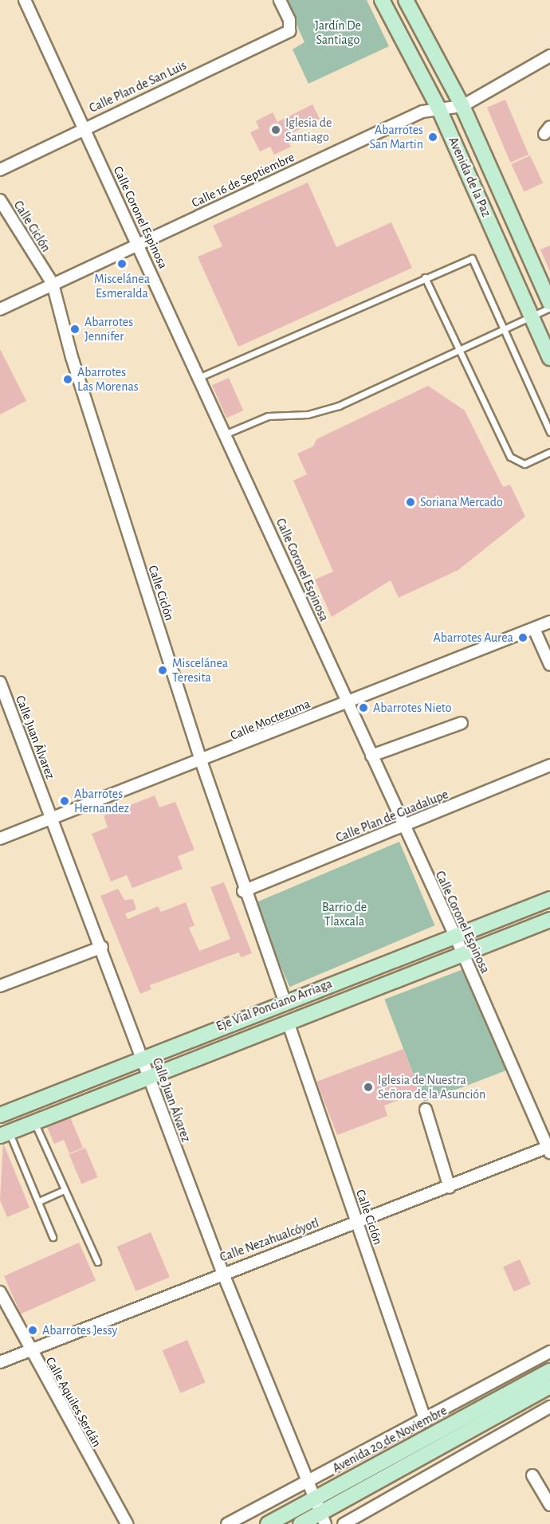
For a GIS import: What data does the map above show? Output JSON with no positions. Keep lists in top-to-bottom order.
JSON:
{
  "streets": {
    "main road": ["Avenida de la Paz", "Eje Vial Ponciano Arriaga", "Avenida 20 de Noviembre"],
    "street": [
      "Calle Plan de San Luis",
      "Calle 16 de Septiembre",
      "Calle Coronel Espinosa",
      "Calle Ciclón",
      "Calle Moctezuma",
      "Calle Juan Álvarez",
      "Calle Plan de Guadalupe",
      "Calle Nezahualcóyotl",
      "Calle Aquiles Serdán"
    ]
  },
  "crossings": [
    ["Calle Plan de San Luis", "Calle Coronel Espinosa"],
    ["Avenida de la Paz", "Calle 16 de Septiembre"],
    ["Calle 16 de Septiembre", "Calle Coronel Espinosa"],
    ["Calle 16 de Septiembre", "Calle Ciclón"],
    ["Calle Coronel Espinosa", "Calle Moctezuma"],
    ["Calle Coronel Espinosa", "Calle Plan de Guadalupe"],
    ["Calle Coronel Espinosa", "Eje Vial Ponciano Arriaga"],
    ["Calle Coronel Espinosa", "Calle Nezahualcóyotl"],
    ["Calle Ciclón", "Calle Moctezuma"],
    ["Calle Ciclón", "Calle Plan de Guadalupe"],
    ["Calle Ciclón", "Eje Vial Ponciano Arriaga"],
    ["Calle Ciclón", "Calle Nezahualcóyotl"],
    ["Calle Ciclón", "Avenida 20 de Noviembre"],
    ["Calle Moctezuma", "Calle Juan Álvarez"],
    ["Calle Juan Álvarez", "Eje Vial Ponciano Arriaga"],
    ["Calle Juan Álvarez", "Calle Nezahualcóyotl"],
    ["Calle Juan Álvarez", "Avenida 20 de Noviembre"],
    ["Calle Nezahualcóyotl", "Calle Aquiles Serdán"]
  ],
  "parks": ["Jardín De Santiago", "Barrio de Tlaxcala"],
  "places": [
    "Iglesia de Santiago",
    "Abarrotes San Martin",
    "Miscelánea Esmeralda",
    "Abarrotes Jennifer",
    "Abarrotes Las Morenas",
    "Soriana Mercado",
    "Abarrotes Aurea",
    "Miscelánea Teresita",
    "Abarrotes Nieto",
    "Abarrotes Hernandez",
    "Iglesia de Nuestra Señora de la Asunción",
    "Abarrotes Jessy"
  ]
}
